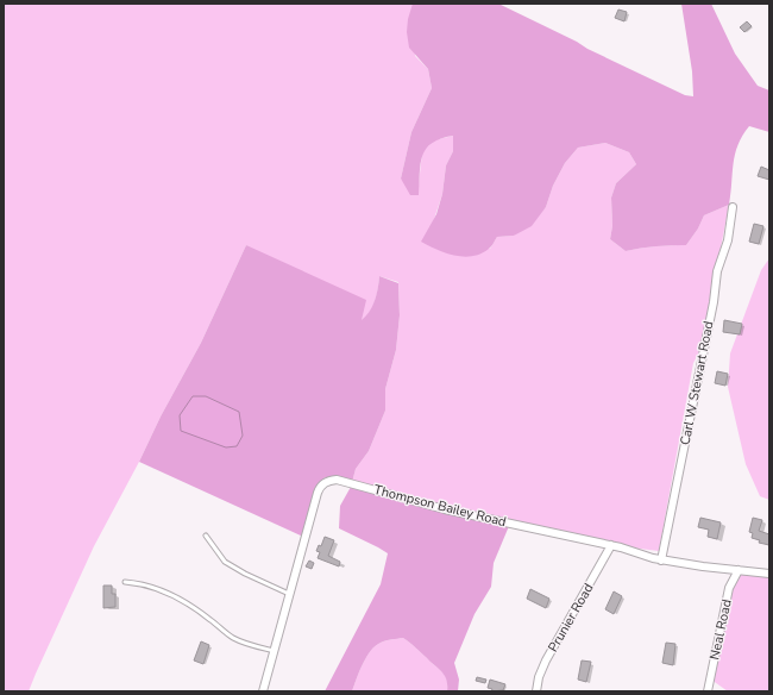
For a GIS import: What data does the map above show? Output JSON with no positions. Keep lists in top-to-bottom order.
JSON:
{
  "streets": {
    "street": [
      "Carl W Stewart Road",
      "Thompson Bailey Road",
      "Prunier Road",
      "Neal Road"
    ]
  },
  "crossings": [
    ["Carl W Stewart Road", "Thompson Bailey Road"],
    ["Thompson Bailey Road", "Prunier Road"],
    ["Thompson Bailey Road", "Neal Road"]
  ]
}
